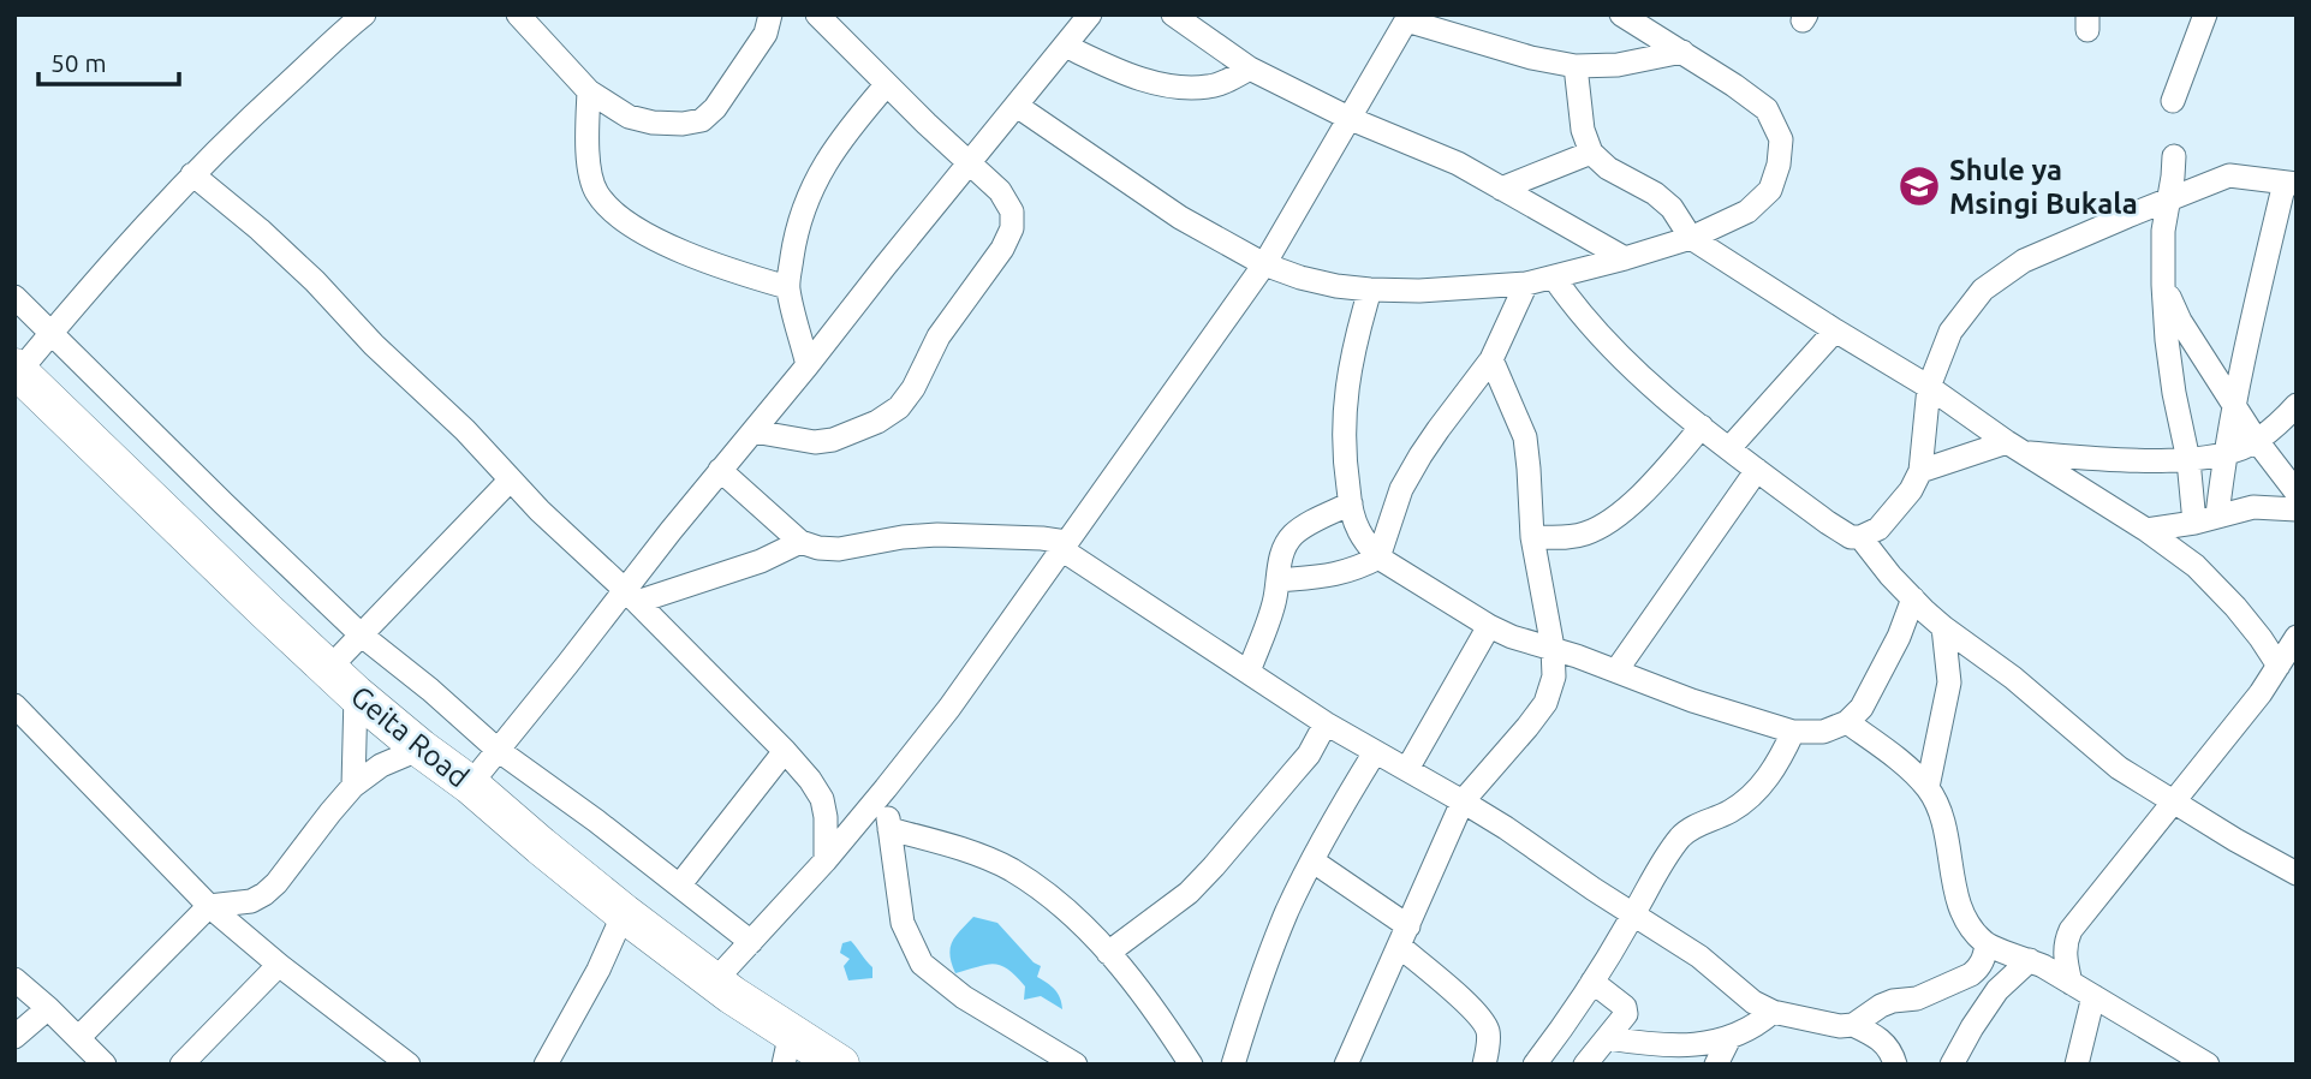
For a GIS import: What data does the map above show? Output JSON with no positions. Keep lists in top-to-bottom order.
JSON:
{
  "streets": {
    "highway": ["Geita Road"]
  },
  "places": {
    "school or university": ["Shule ya Msingi Bukala"]
  },
  "scale_bar": "50 m"
}
